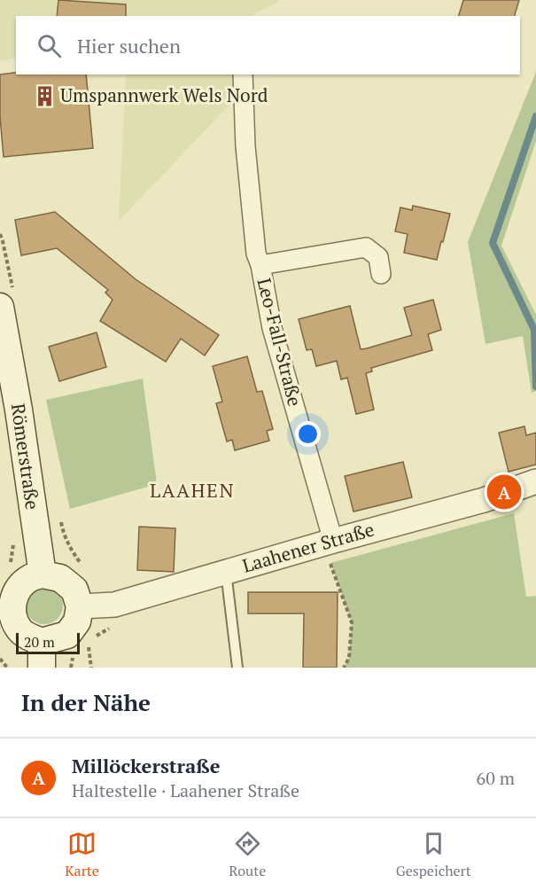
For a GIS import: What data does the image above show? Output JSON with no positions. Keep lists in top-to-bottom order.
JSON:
{
  "streets": {
    "main road": ["Römerstraße"],
    "street": ["Leo-Fall-Straße", "Laahener Straße"]
  },
  "crossings": [
    ["Leo-Fall-Straße", "Laahener Straße"],
    ["Römerstraße", "Laahener Straße"]
  ],
  "districts": ["LAAHEN"],
  "places": {
    "building": ["Umspannwerk Wels Nord"]
  },
  "scale_bar": "20 m",
  "page": {
    "search": "Hier suchen",
    "pins": "A",
    "scale": "20 m",
    "heading": "In der Nähe",
    "list": [
      {
        "mark": "A",
        "name": "Millöckerstraße",
        "note": "Haltestelle · Laahener Straße",
        "value": "60 m"
      }
    ],
    "nav": ["Karte", "Route", "Gespeichert"]
  }
}
